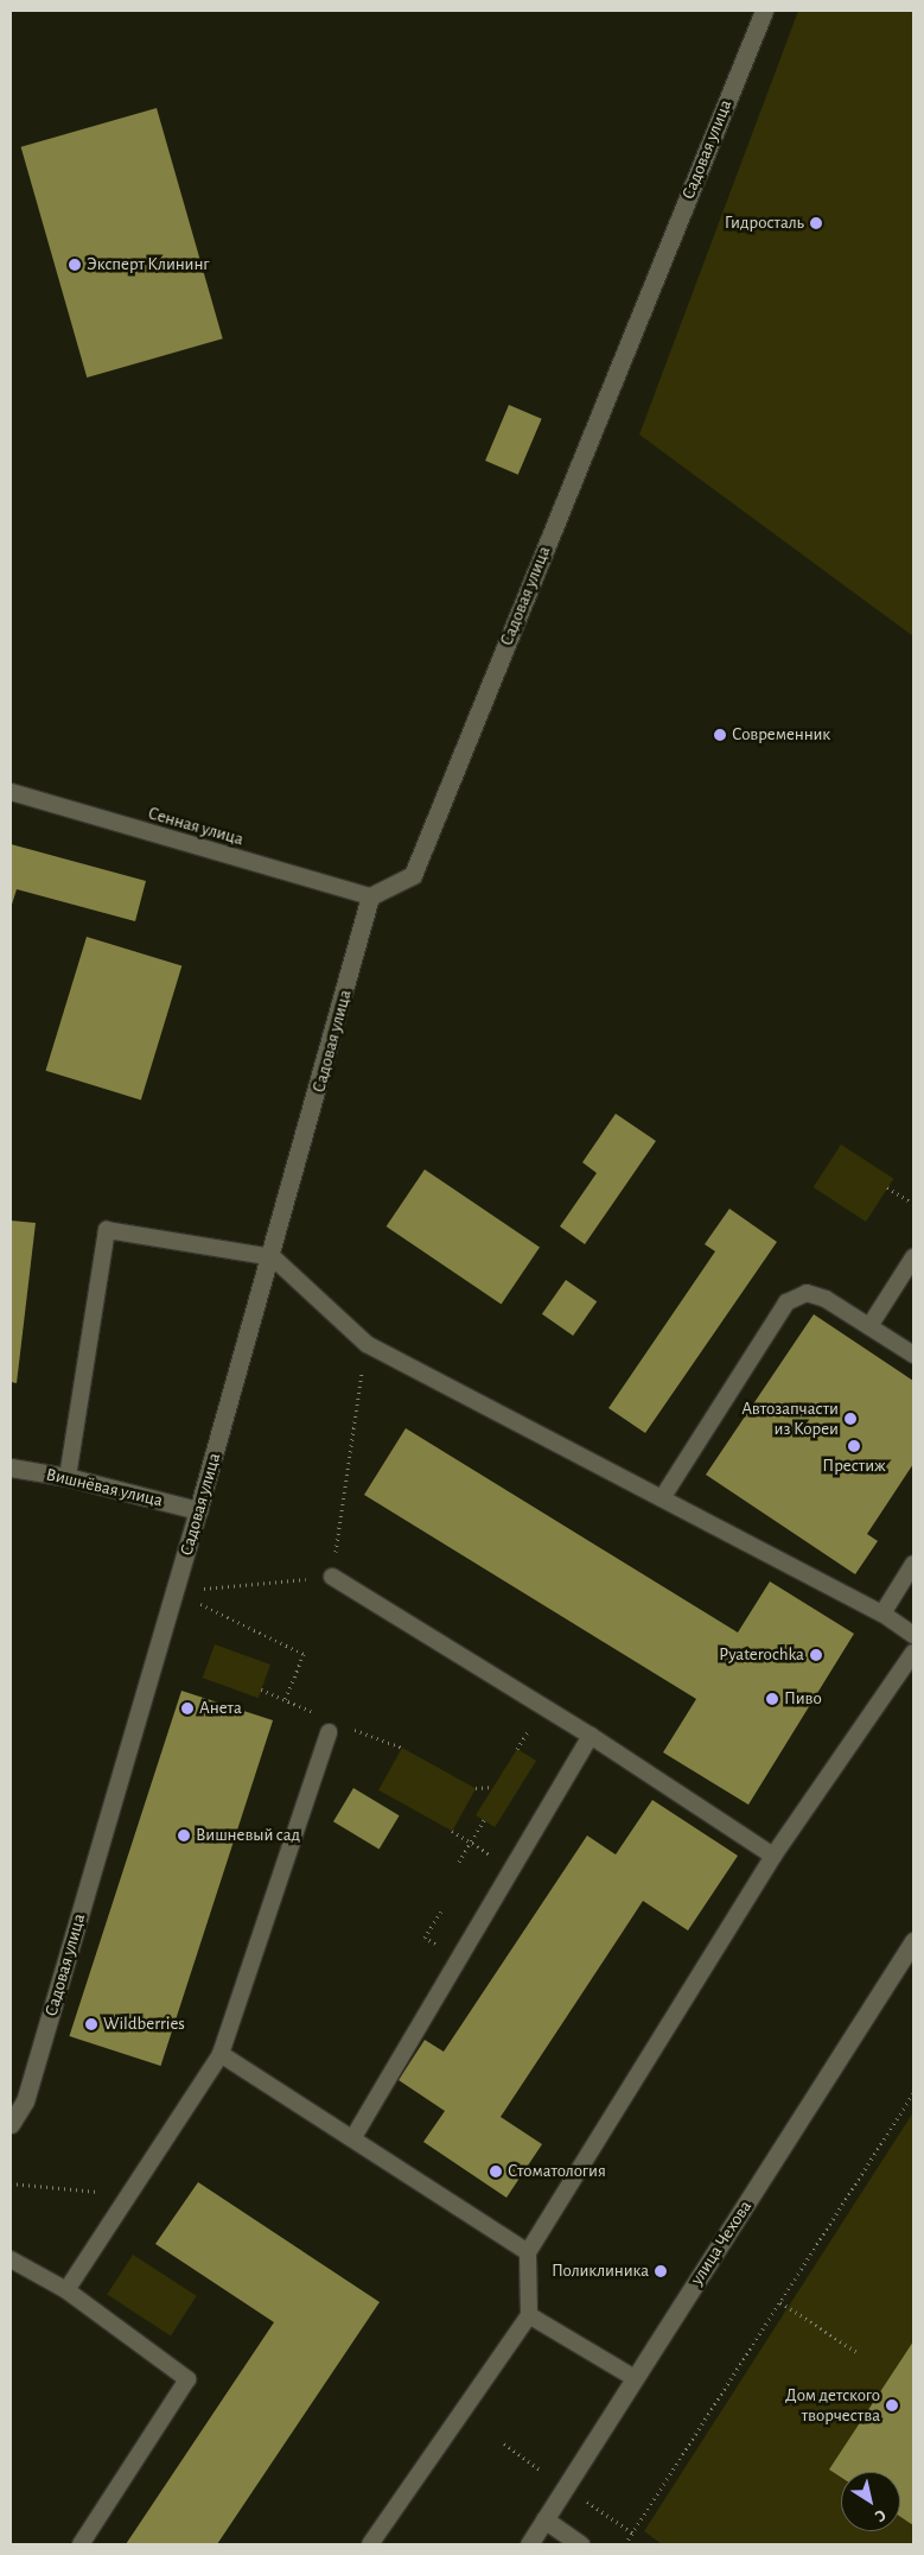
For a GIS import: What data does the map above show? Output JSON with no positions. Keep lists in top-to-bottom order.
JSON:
{
  "streets": {
    "street": ["Садовая улица", "Вишнёвая улица", "улица Чехова"],
    "lane": ["Сенная улица"]
  },
  "crossings": [
    ["Садовая улица", "Сенная улица"],
    ["Садовая улица", "Вишнёвая улица"]
  ],
  "places": [
    "Гидросталь",
    "Эксперт Клининг",
    "Современник",
    "Автозапчасти из Кореи",
    "Престиж",
    "Pyaterochka",
    "Пиво",
    "Анета",
    "Вишневый сад",
    "Wildberries",
    "Стоматология",
    "Поликлиника",
    "Дом детского творчества"
  ],
  "north": "bottom right"
}
